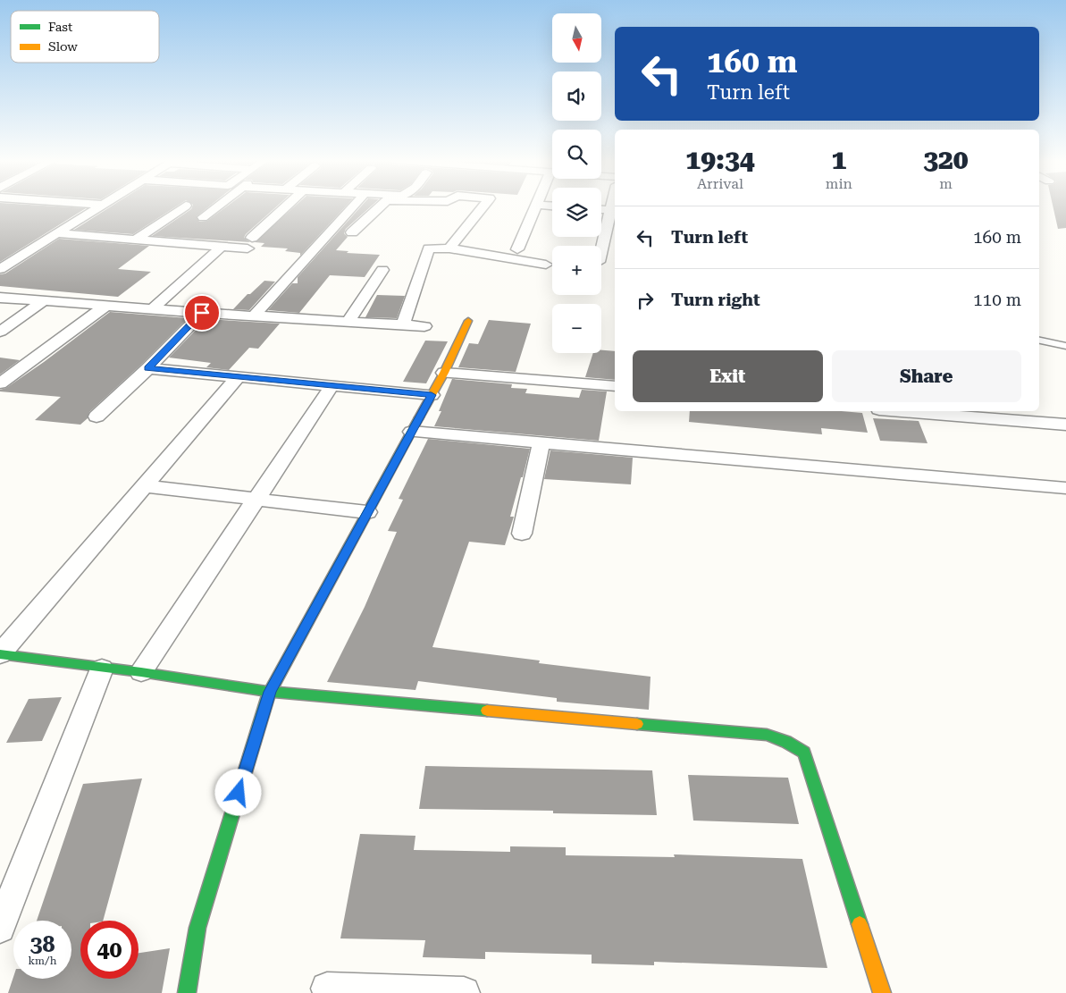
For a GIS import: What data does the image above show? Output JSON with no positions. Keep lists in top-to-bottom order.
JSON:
{
  "legend": ["Fast", "Slow"],
  "north": "bottom",
  "page": {
    "map_buttons": ["+", "−"],
    "turn": ["160 m", "Turn left"],
    "eta": [
      "19:34",
      "Arrival",
      "1",
      "min",
      "320",
      "m"
    ],
    "list": [
      {
        "name": "Turn left",
        "value": "160 m"
      },
      {
        "name": "Turn right",
        "value": "110 m"
      }
    ],
    "buttons": ["Exit", "Share"],
    "speed": "38 km/h",
    "limit": "40"
  }
}
